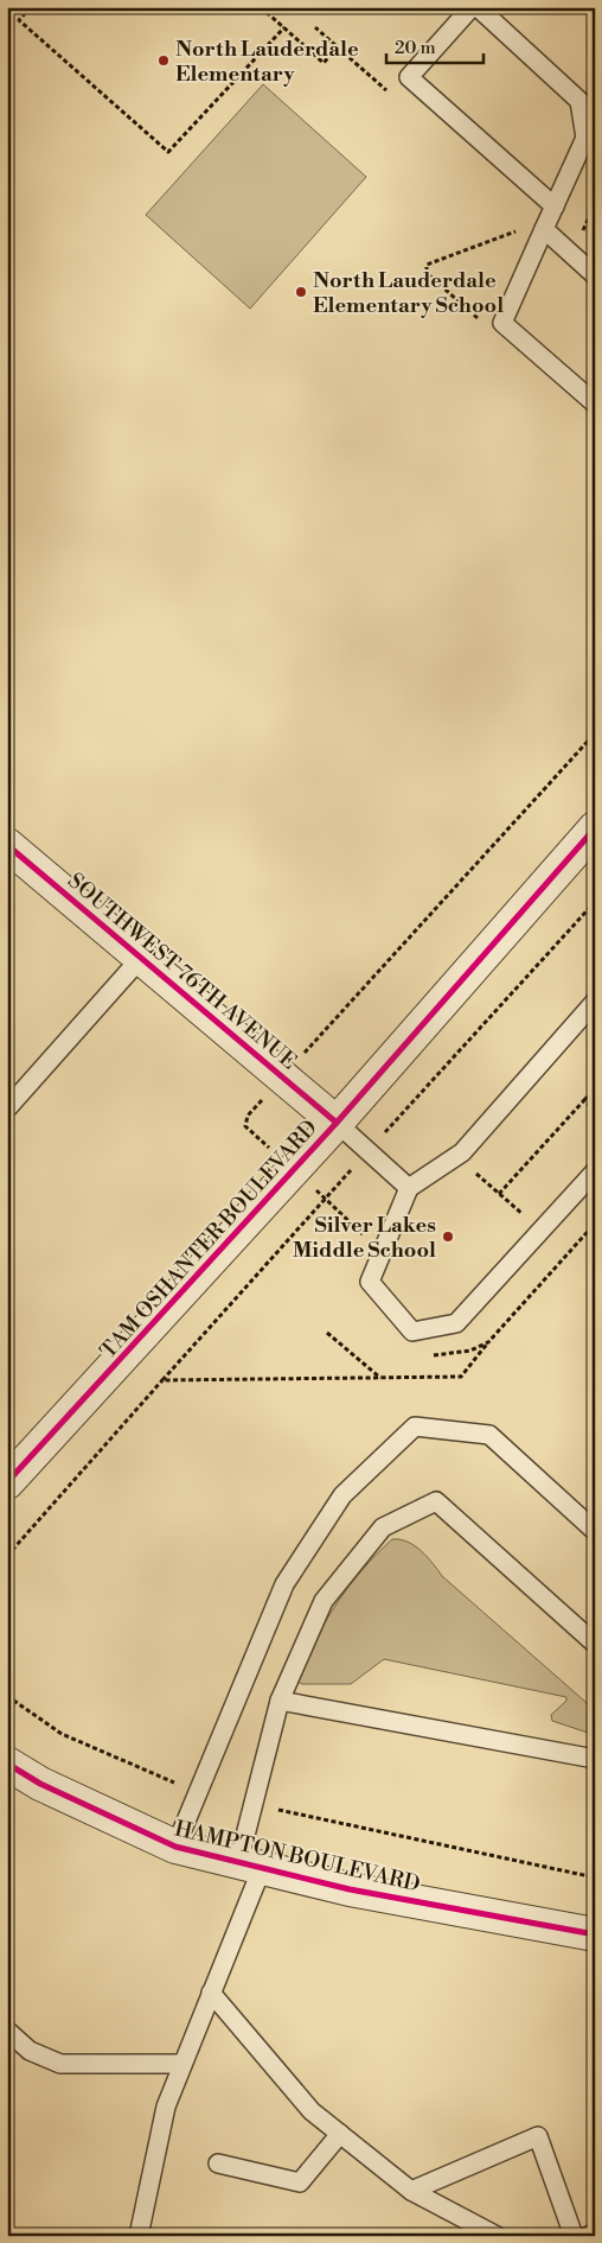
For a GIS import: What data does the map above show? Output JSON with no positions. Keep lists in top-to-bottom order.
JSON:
{
  "streets": {
    "street": ["SOUTHWEST 76TH AVENUE", "TAM OSHANTER BOULEVARD", "HAMPTON BOULEVARD"]
  },
  "crossings": [
    ["SOUTHWEST 76TH AVENUE", "TAM OSHANTER BOULEVARD"]
  ],
  "places": ["North Lauderdale Elementary", "North Lauderdale Elementary School", "Silver Lakes Middle School"],
  "scale_bar": "20 m"
}
